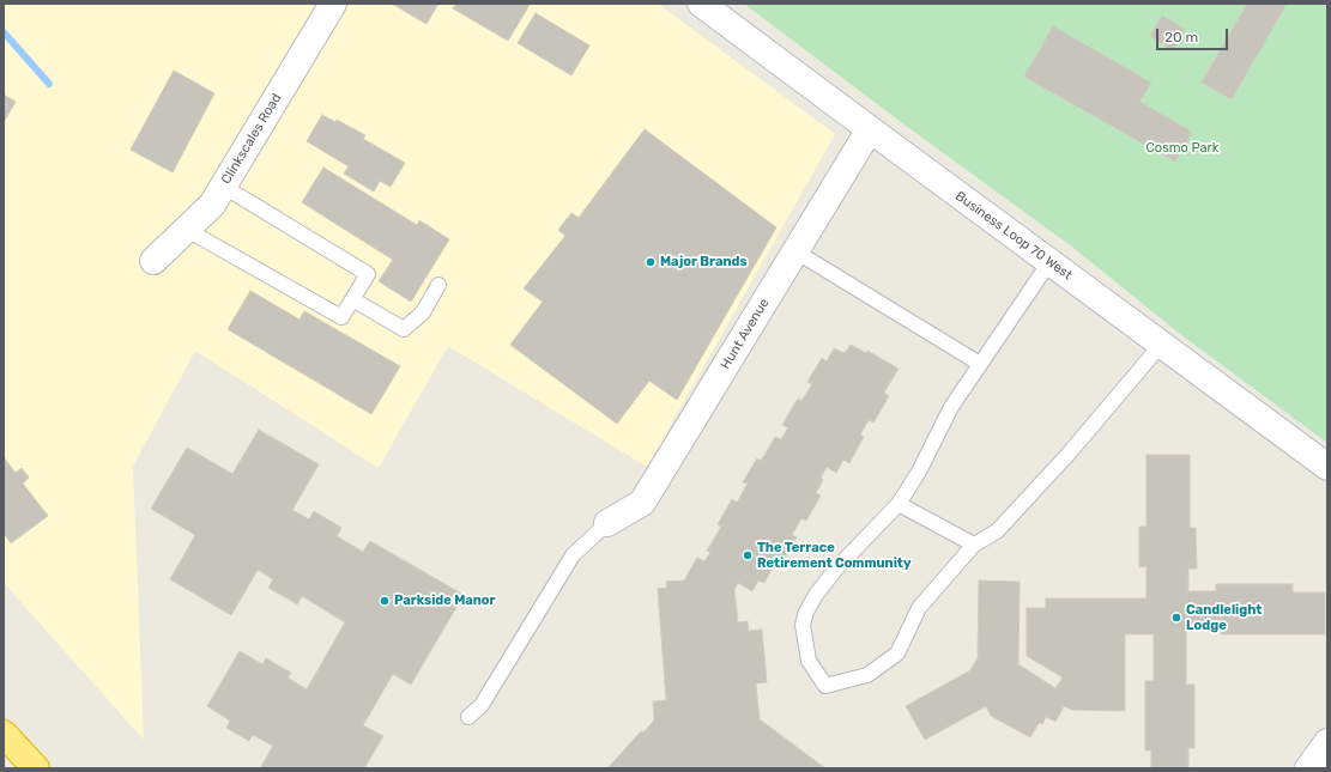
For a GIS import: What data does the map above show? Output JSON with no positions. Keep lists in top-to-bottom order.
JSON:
{
  "streets": {
    "street": ["Clinkscales Road", "Business Loop 70 West", "Hunt Avenue"]
  },
  "crossings": [
    ["Business Loop 70 West", "Hunt Avenue"]
  ],
  "parks": ["Cosmo Park"],
  "places": [
    "Major Brands",
    "The Terrace Retirement Community",
    "Parkside Manor",
    "Candlelight Lodge"
  ],
  "scale_bar": "20 m"
}
